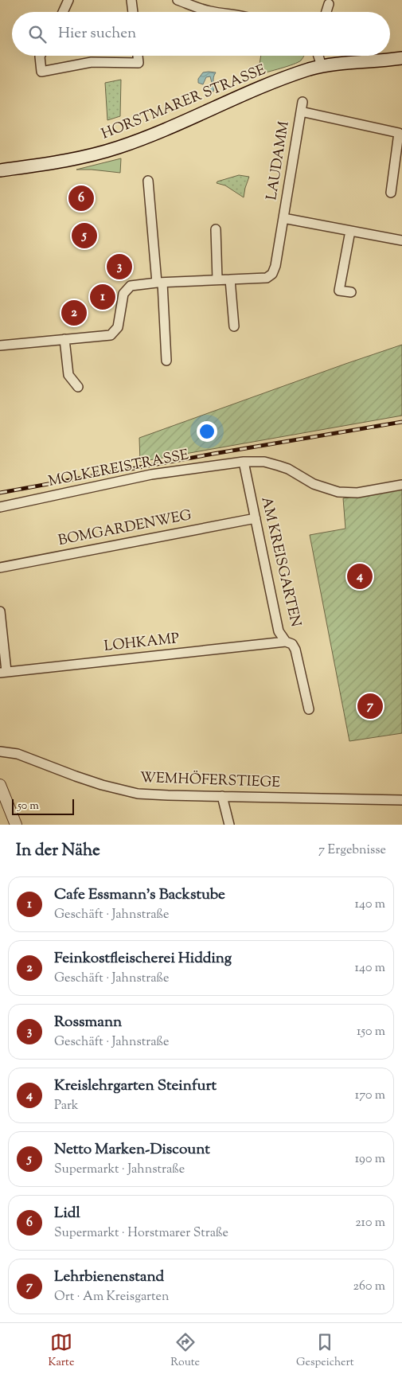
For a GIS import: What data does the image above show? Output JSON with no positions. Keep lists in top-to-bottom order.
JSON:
{
  "streets": {
    "main road": ["HORSTMARER STRASSE"],
    "street": [
      "LAUDAMM",
      "MOLKEREISTRASSE",
      "BOMGARDENWEG",
      "AM KREISGARTEN",
      "LOHKAMP",
      "WEMHÖFERSTIEGE"
    ]
  },
  "crossings": [
    ["MOLKEREISTRASSE", "AM KREISGARTEN"],
    ["BOMGARDENWEG", "AM KREISGARTEN"],
    ["AM KREISGARTEN", "LOHKAMP"]
  ],
  "scale_bar": "50 m",
  "page": {
    "search": "Hier suchen",
    "pins": [
      "6",
      "5",
      "3",
      "1",
      "2",
      "4",
      "7"
    ],
    "scale": "50 m",
    "heading": ["In der Nähe", "7 Ergebnisse"],
    "list": [
      {
        "mark": "1",
        "name": "Cafe Essmann's Backstube",
        "note": "Geschäft · Jahnstraße",
        "value": "140 m"
      },
      {
        "mark": "2",
        "name": "Feinkostfleischerei Hidding",
        "note": "Geschäft · Jahnstraße",
        "value": "140 m"
      },
      {
        "mark": "3",
        "name": "Rossmann",
        "note": "Geschäft · Jahnstraße",
        "value": "150 m"
      },
      {
        "mark": "4",
        "name": "Kreislehrgarten Steinfurt",
        "note": "Park",
        "value": "170 m"
      },
      {
        "mark": "5",
        "name": "Netto Marken-Discount",
        "note": "Supermarkt · Jahnstraße",
        "value": "190 m"
      },
      {
        "mark": "6",
        "name": "Lidl",
        "note": "Supermarkt · Horstmarer Straße",
        "value": "210 m"
      },
      {
        "mark": "7",
        "name": "Lehrbienenstand",
        "note": "Ort · Am Kreisgarten",
        "value": "260 m"
      }
    ],
    "nav": ["Karte", "Route", "Gespeichert"]
  }
}
